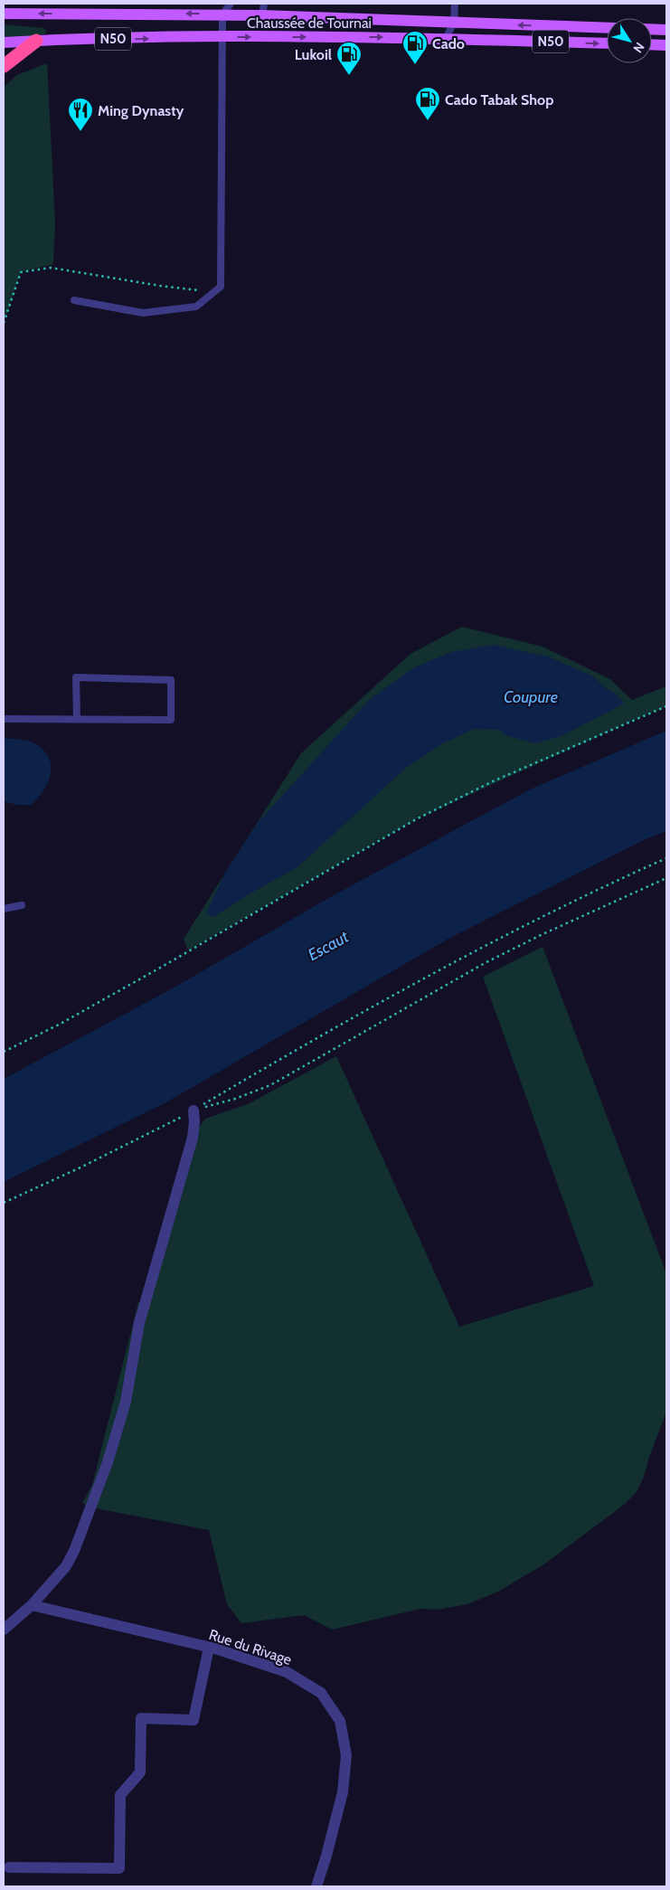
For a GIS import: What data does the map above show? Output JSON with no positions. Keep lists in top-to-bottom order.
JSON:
{
  "streets": {
    "main road": ["Chaussée de Tournai", "N50"],
    "street": ["Rue du Rivage"]
  },
  "water": ["Coupure", "Escaut"],
  "places": {
    "fuel station": ["Cado", "Lukoil", "Cado Tabak Shop"],
    "restaurant": ["Ming Dynasty"]
  },
  "north": "bottom right"
}
